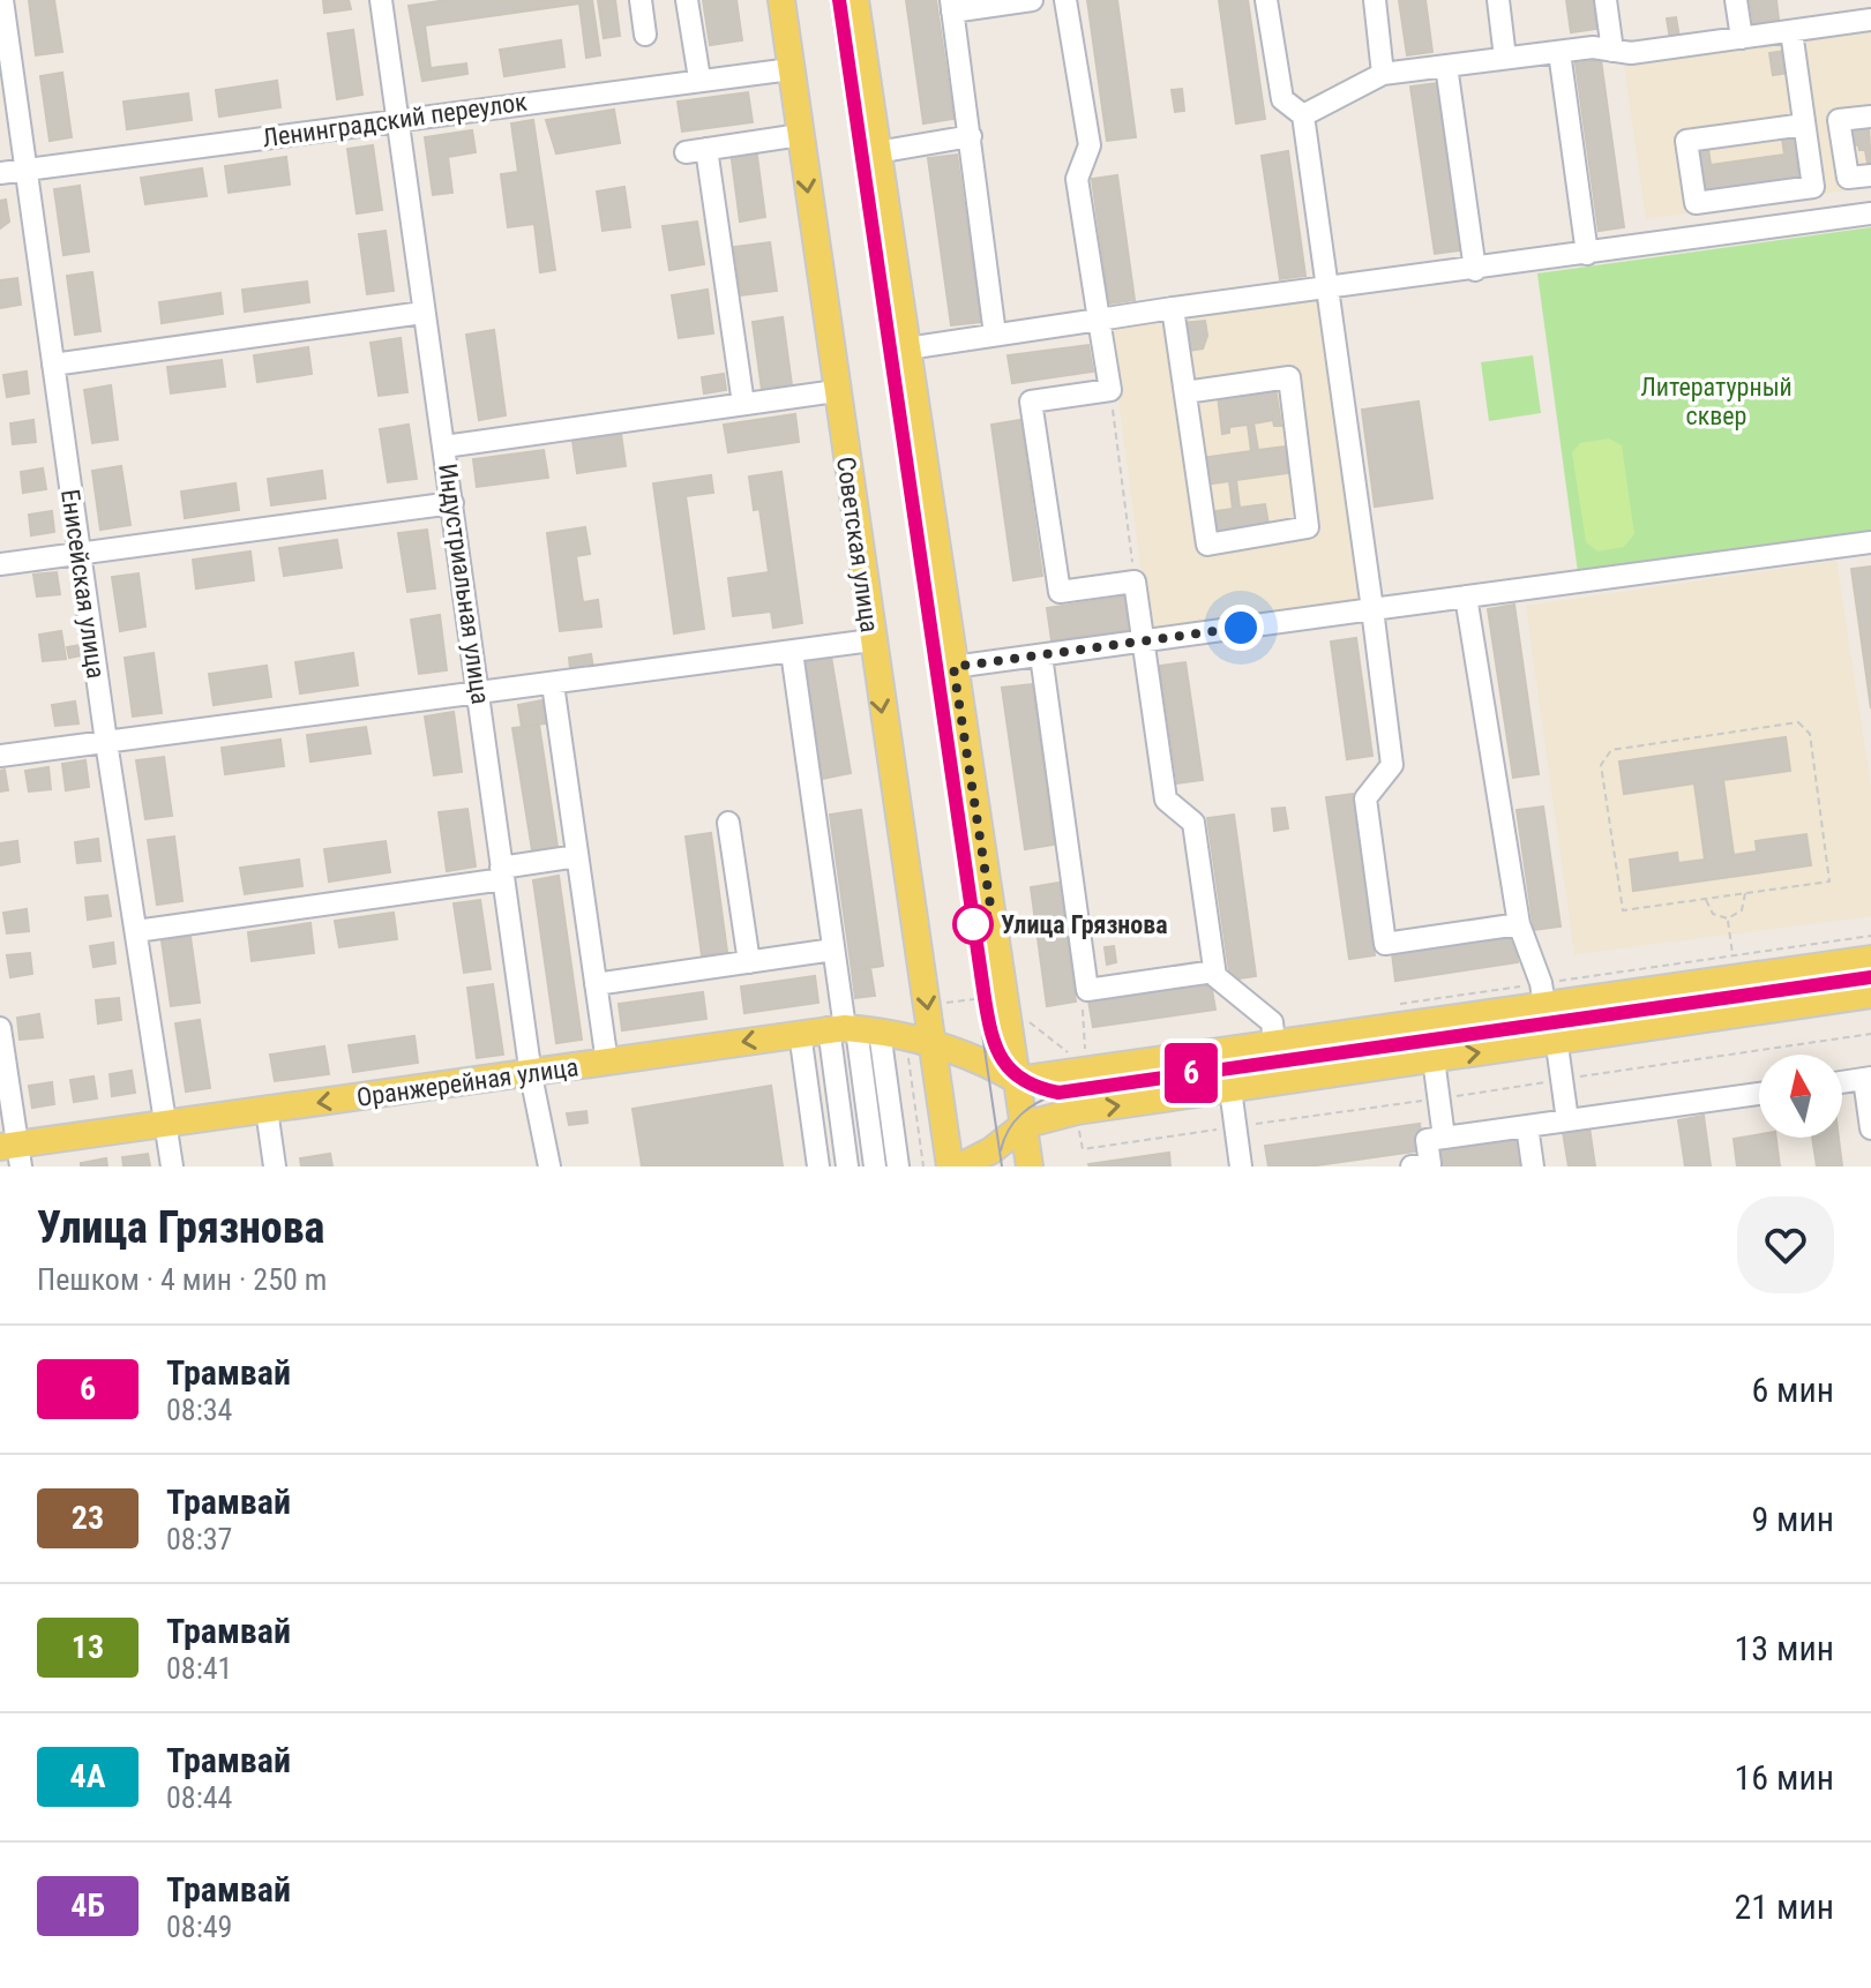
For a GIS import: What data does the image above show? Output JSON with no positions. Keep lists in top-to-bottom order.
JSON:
{
  "streets": {
    "main road": ["Советская улица", "Оранжерейная улица"],
    "street": ["Ленинградский переулок", "Енисейская улица", "Индустриальная улица"]
  },
  "crossings": [
    ["Ленинградский переулок", "Советская улица"],
    ["Ленинградский переулок", "Енисейская улица"],
    ["Ленинградский переулок", "Индустриальная улица"],
    ["Советская улица", "Оранжерейная улица"],
    ["Енисейская улица", "Оранжерейная улица"],
    ["Индустриальная улица", "Оранжерейная улица"]
  ],
  "one_way": ["Оранжерейная улица"],
  "parks": ["Литературный сквер"],
  "places": ["Улица Грязнова"],
  "lines": ["tram line 6"],
  "north": "top",
  "page": {
    "on_map": "6",
    "heading": ["Улица Грязнова", "Пешком · 4 мин · 250 m"],
    "list": [
      {
        "mark": "6",
        "name": "Трамвай",
        "note": "08:34",
        "value": "6 мин"
      },
      {
        "mark": "23",
        "name": "Трамвай",
        "note": "08:37",
        "value": "9 мин"
      },
      {
        "mark": "13",
        "name": "Трамвай",
        "note": "08:41",
        "value": "13 мин"
      },
      {
        "mark": "4А",
        "name": "Трамвай",
        "note": "08:44",
        "value": "16 мин"
      },
      {
        "mark": "4Б",
        "name": "Трамвай",
        "note": "08:49",
        "value": "21 мин"
      }
    ]
  }
}
